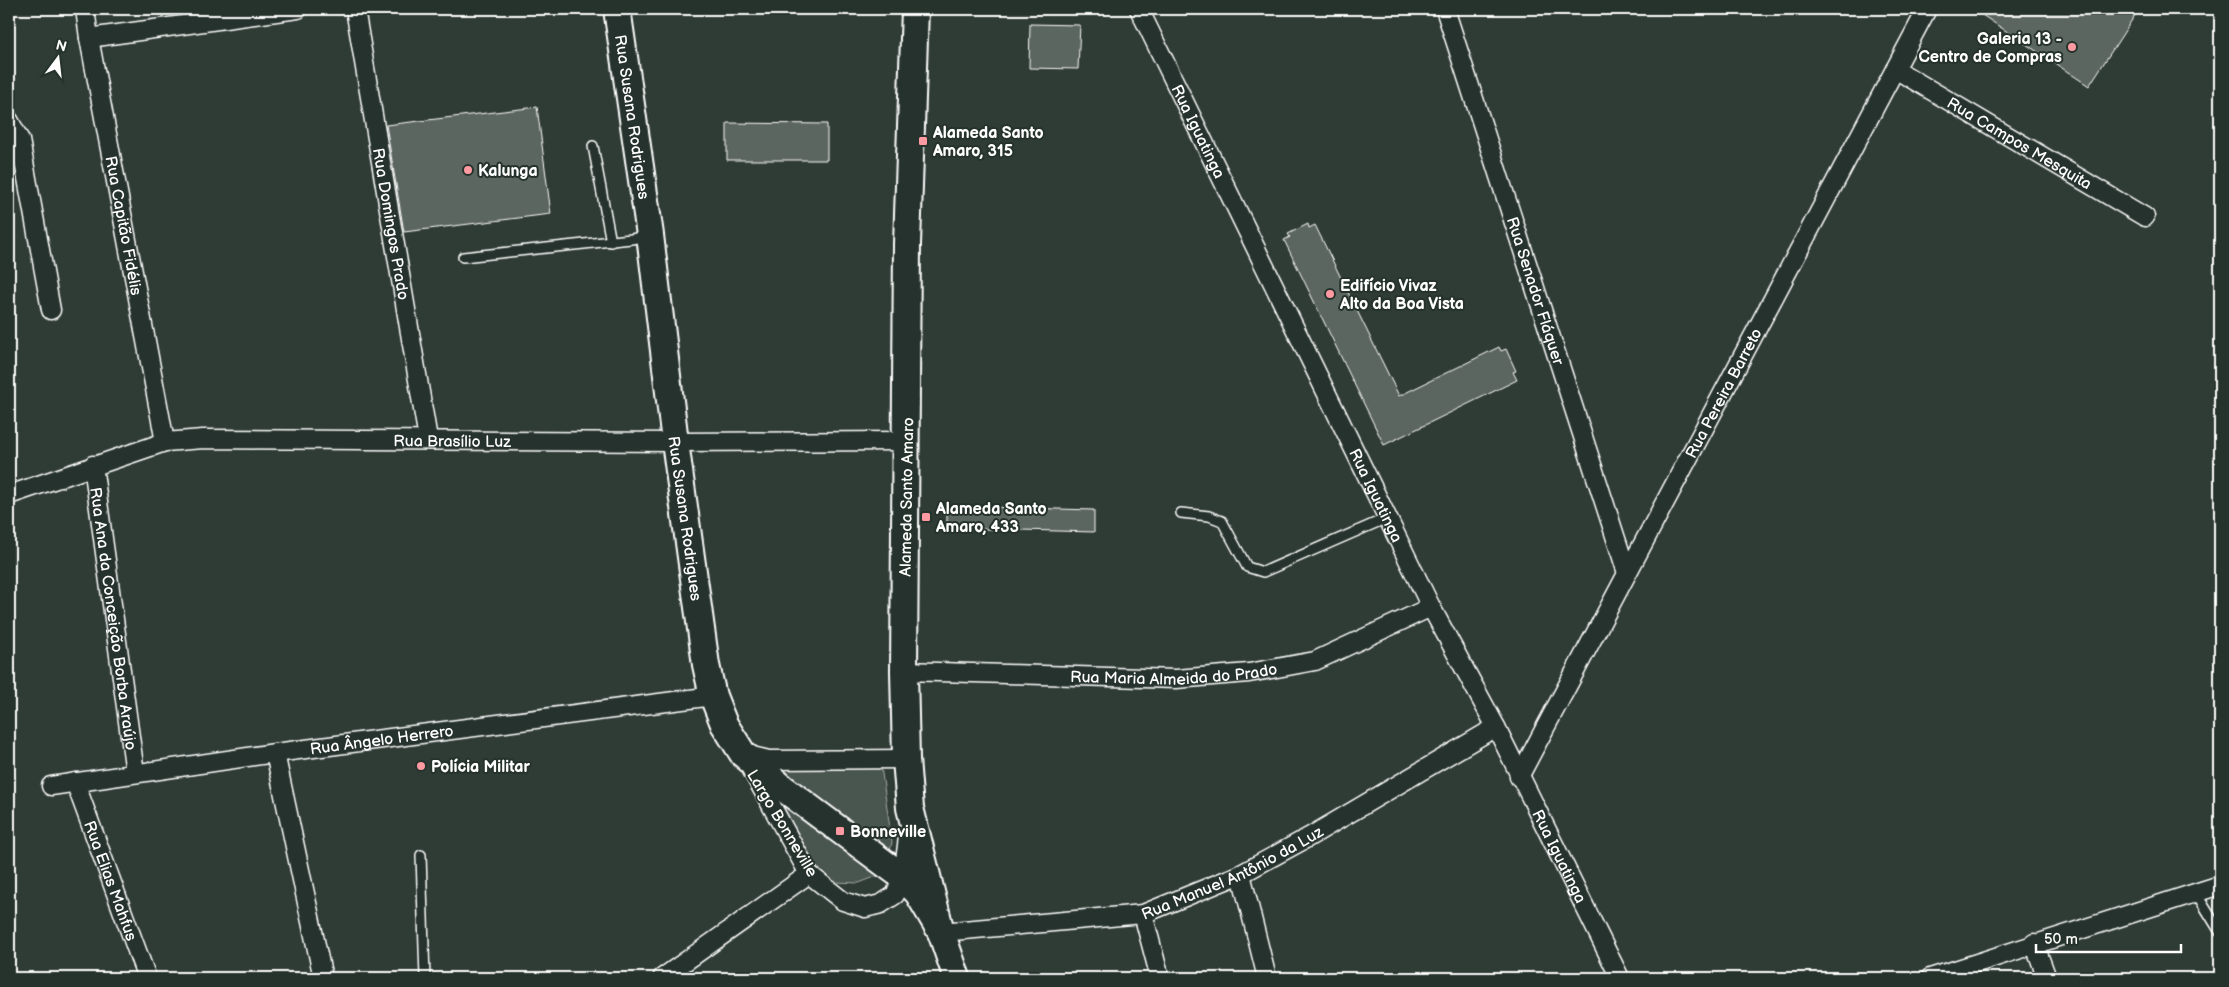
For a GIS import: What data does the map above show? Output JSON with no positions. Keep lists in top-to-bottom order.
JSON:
{
  "streets": {
    "main road": ["Rua Susana Rodrigues", "Alameda Santo Amaro"],
    "street": [
      "Rua Iguatinga",
      "Rua Campos Mesquita",
      "Rua Domingos Prado",
      "Rua Capitão Fidélis",
      "Rua Senador Fláquer",
      "Rua Pereira Barreto",
      "Rua Brasílio Luz",
      "Rua Ana da Conceição Borba Araújo",
      "Rua Maria Almeida do Prado",
      "Rua Ângelo Herrero",
      "Largo Bonneville",
      "Rua Manuel Antônio da Luz",
      "Rua Elias Mahfus"
    ]
  },
  "crossings": [
    ["Rua Susana Rodrigues", "Rua Brasílio Luz"],
    ["Rua Susana Rodrigues", "Alameda Santo Amaro"],
    ["Rua Susana Rodrigues", "Rua Ângelo Herrero"],
    ["Rua Susana Rodrigues", "Largo Bonneville"],
    ["Rua Susana Rodrigues", "Rua Manuel Antônio da Luz"],
    ["Rua Iguatinga", "Rua Pereira Barreto"],
    ["Rua Iguatinga", "Rua Maria Almeida do Prado"],
    ["Rua Iguatinga", "Rua Manuel Antônio da Luz"],
    ["Rua Campos Mesquita", "Rua Pereira Barreto"],
    ["Rua Domingos Prado", "Rua Brasílio Luz"],
    ["Rua Capitão Fidélis", "Rua Brasílio Luz"],
    ["Rua Senador Fláquer", "Rua Pereira Barreto"],
    ["Rua Brasílio Luz", "Alameda Santo Amaro"],
    ["Rua Brasílio Luz", "Rua Ana da Conceição Borba Araújo"],
    ["Alameda Santo Amaro", "Rua Maria Almeida do Prado"],
    ["Alameda Santo Amaro", "Largo Bonneville"],
    ["Alameda Santo Amaro", "Rua Manuel Antônio da Luz"],
    ["Rua Ana da Conceição Borba Araújo", "Rua Ângelo Herrero"],
    ["Rua Ângelo Herrero", "Rua Elias Mahfus"]
  ],
  "places": {
    "other": [
      "Galeria 13 - Centro de Compras",
      "Kalunga",
      "Edifício Vivaz Alto da Boa Vista",
      "Polícia Militar"
    ],
    "transit": ["Alameda Santo Amaro, 315", "Alameda Santo Amaro, 433", "Bonneville"]
  },
  "scale_bar": "50 m",
  "north": "top"
}
